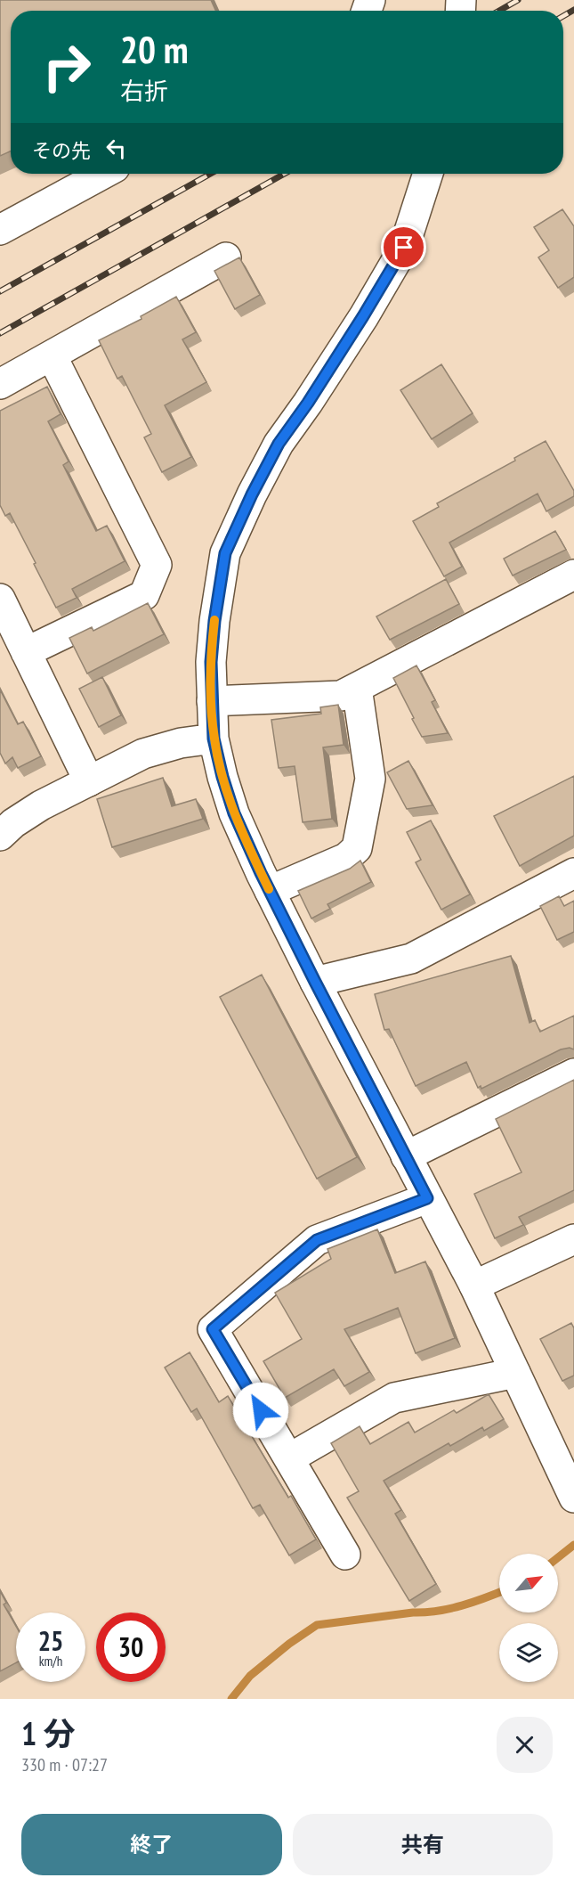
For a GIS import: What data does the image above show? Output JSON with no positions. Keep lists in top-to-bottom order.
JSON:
{
  "north": "top right",
  "page": {
    "turn": ["20 m", "右折"],
    "then": "その先",
    "speed": "25 km/h",
    "limit": "30",
    "heading": ["1 分", "330 m · 07:27"],
    "buttons": ["終了", "共有"]
  }
}
